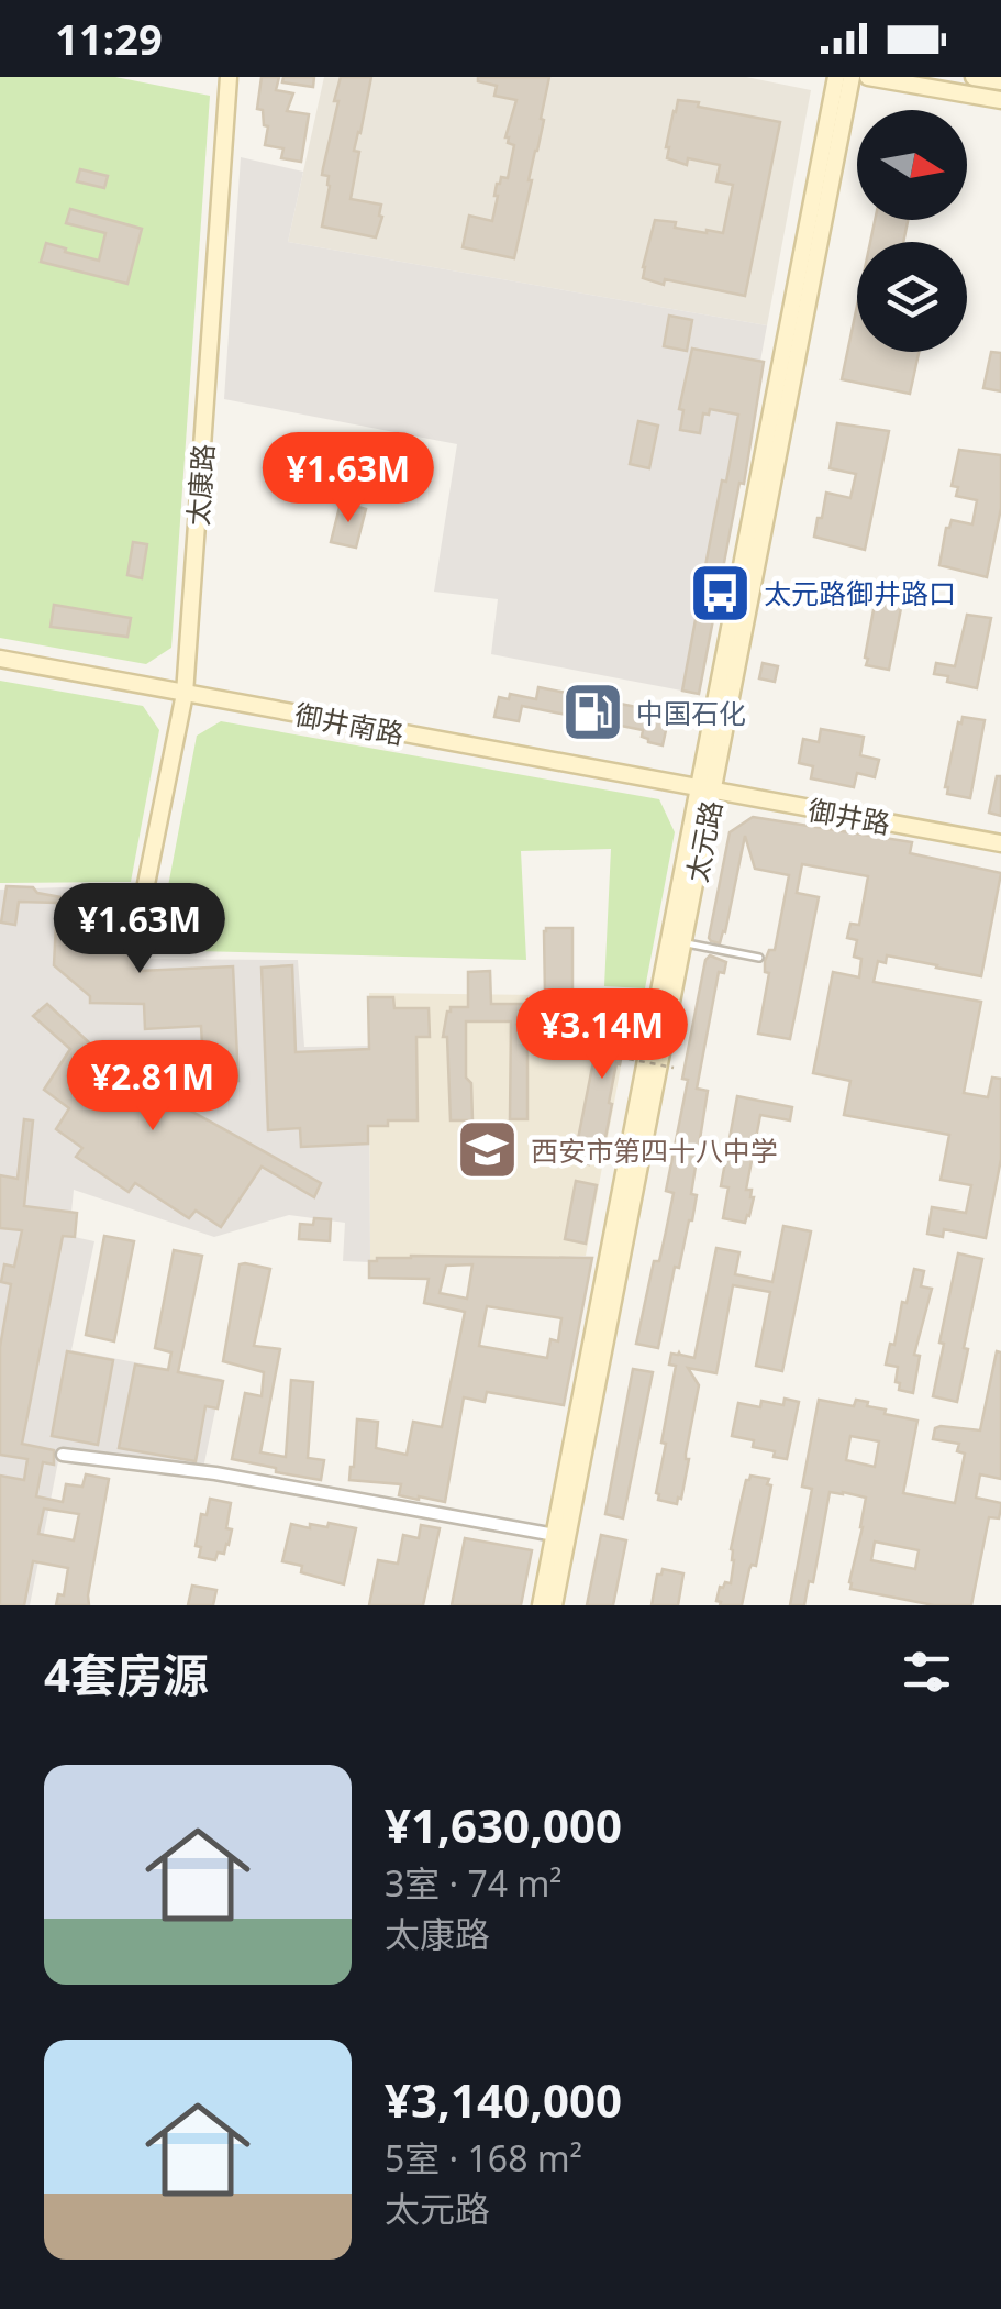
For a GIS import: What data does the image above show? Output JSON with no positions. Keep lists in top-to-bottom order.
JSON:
{
  "streets": {
    "main road": [
      "太康路",
      "御井南路",
      "御井路",
      "太元路"
    ]
  },
  "crossings": [
    ["太康路", "御井南路"],
    ["御井南路", "御井路"],
    ["御井南路", "太元路"],
    ["御井路", "太元路"]
  ],
  "places": {
    "bus stop": ["太元路御井路口"],
    "fuel station": ["中国石化"],
    "school or university": ["西安市第四十八中学"]
  },
  "north": "right",
  "page": {
    "status": "11:29",
    "price": [
      "¥1.63M",
      "¥1.63M",
      "¥3.14M",
      "¥2.81M"
    ],
    "heading": "4套房源",
    "list": [
      {
        "name": "¥1,630,000",
        "note": "3室 · 74 m² · 太康路"
      },
      {
        "name": "¥3,140,000",
        "note": "5室 · 168 m² · 太元路"
      }
    ]
  }
}
